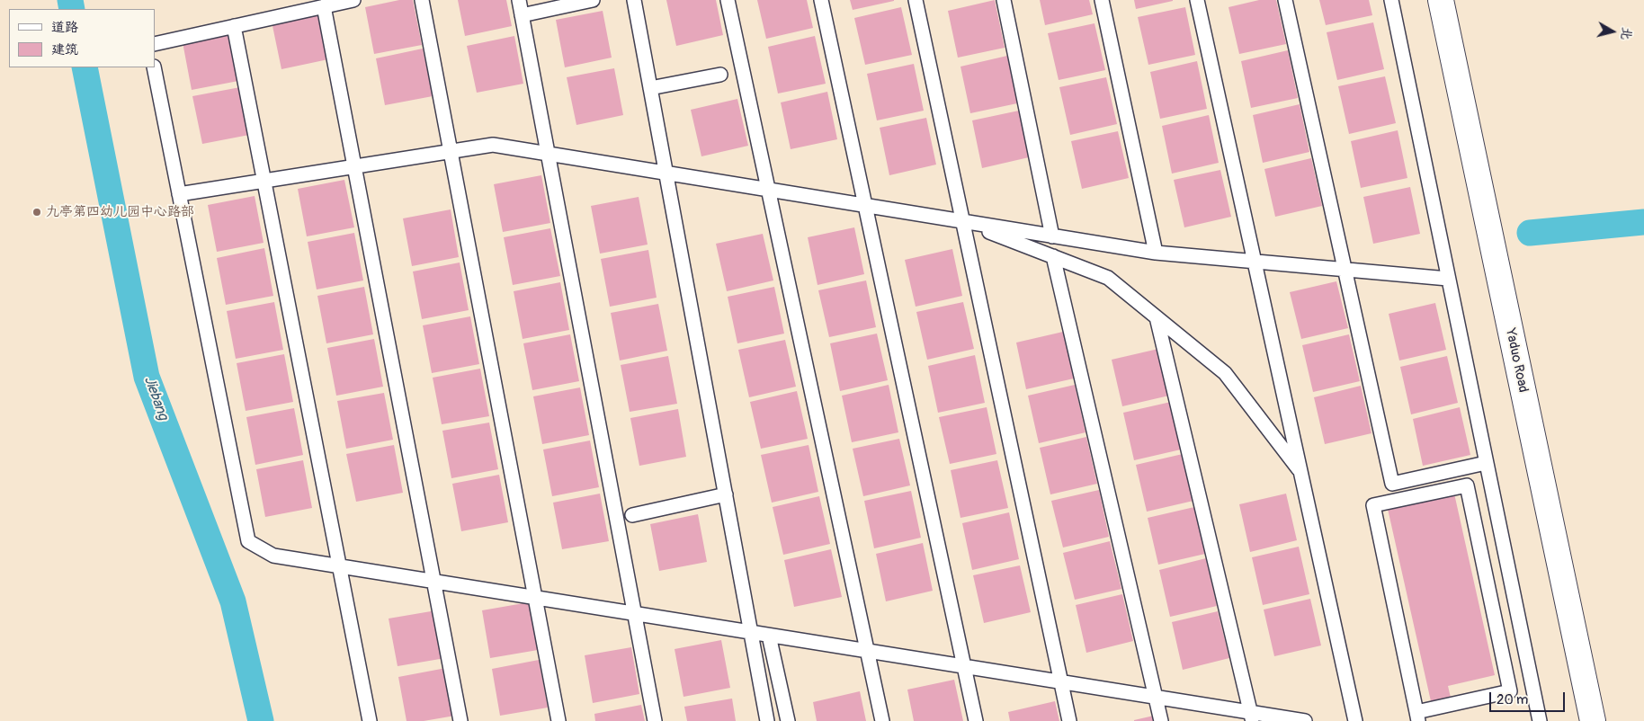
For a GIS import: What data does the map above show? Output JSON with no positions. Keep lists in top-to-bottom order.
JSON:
{
  "streets": {
    "street": ["Yaduo Road"]
  },
  "water": ["Jiebang"],
  "places": ["九亭第四幼儿园中心路部"],
  "legend": ["道路", "建筑"],
  "scale_bar": "20 m",
  "north": "right"
}
